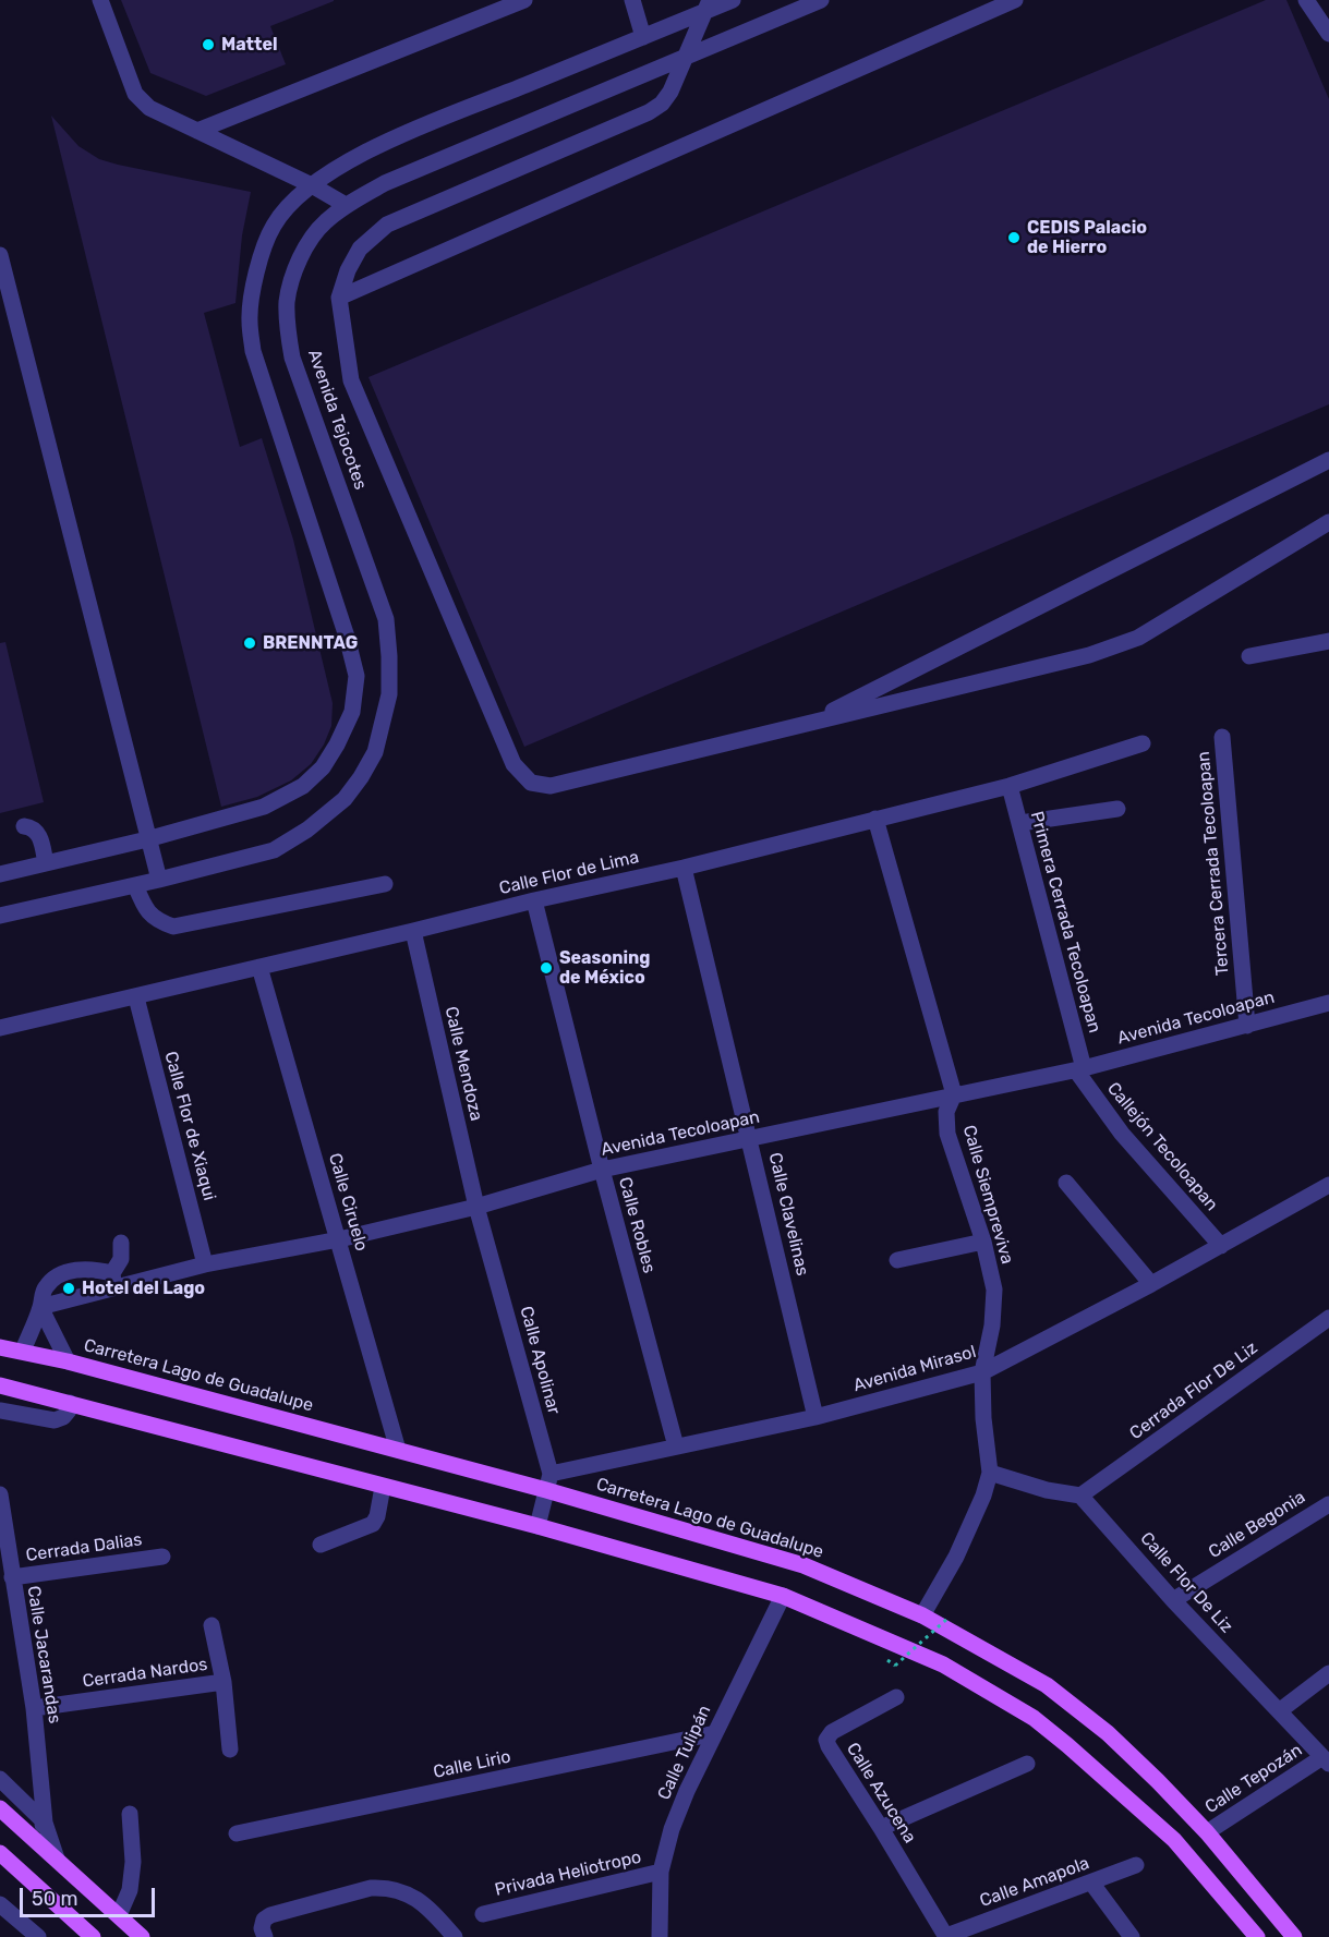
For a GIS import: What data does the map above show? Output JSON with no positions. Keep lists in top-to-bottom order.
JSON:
{
  "streets": {
    "main road": ["Carretera Lago de Guadalupe"],
    "street": [
      "Avenida Tejocotes",
      "Tercera Cerrada Tecoloapan",
      "Calle Flor de Lima",
      "Primera Cerrada Tecoloapan",
      "Avenida Tecoloapan",
      "Calle Mendoza",
      "Calle Flor de Xiaqui",
      "Callejón Tecoloapan",
      "Calle Siempreviva",
      "Calle Ciruelo",
      "Calle Clavelinas",
      "Calle Robles",
      "Calle Apolinar",
      "Avenida Mirasol",
      "Cerrada Flor De Liz",
      "Calle Begonia",
      "Cerrada Dalias",
      "Calle Flor De Liz",
      "Calle Jacarandas",
      "Cerrada Nardos",
      "Calle Tulipán",
      "Calle Lirio",
      "Calle Tepozán",
      "Calle Azucena",
      "Privada Heliotropo",
      "Calle Amapola"
    ]
  },
  "crossings": [
    ["Tercera Cerrada Tecoloapan", "Avenida Tecoloapan"],
    ["Calle Flor de Lima", "Primera Cerrada Tecoloapan"],
    ["Calle Flor de Lima", "Calle Mendoza"],
    ["Calle Flor de Lima", "Calle Flor de Xiaqui"],
    ["Calle Flor de Lima", "Calle Siempreviva"],
    ["Calle Flor de Lima", "Calle Ciruelo"],
    ["Calle Flor de Lima", "Calle Clavelinas"],
    ["Calle Flor de Lima", "Calle Robles"],
    ["Primera Cerrada Tecoloapan", "Avenida Tecoloapan"],
    ["Primera Cerrada Tecoloapan", "Callejón Tecoloapan"],
    ["Avenida Tecoloapan", "Calle Mendoza"],
    ["Avenida Tecoloapan", "Calle Flor de Xiaqui"],
    ["Avenida Tecoloapan", "Callejón Tecoloapan"],
    ["Avenida Tecoloapan", "Calle Siempreviva"],
    ["Avenida Tecoloapan", "Calle Ciruelo"],
    ["Avenida Tecoloapan", "Calle Clavelinas"],
    ["Avenida Tecoloapan", "Calle Robles"],
    ["Avenida Tecoloapan", "Calle Apolinar"],
    ["Calle Mendoza", "Calle Apolinar"],
    ["Callejón Tecoloapan", "Avenida Mirasol"],
    ["Calle Siempreviva", "Avenida Mirasol"],
    ["Calle Siempreviva", "Carretera Lago de Guadalupe"],
    ["Calle Ciruelo", "Carretera Lago de Guadalupe"],
    ["Calle Clavelinas", "Avenida Mirasol"],
    ["Calle Robles", "Avenida Mirasol"],
    ["Calle Apolinar", "Avenida Mirasol"],
    ["Calle Apolinar", "Carretera Lago de Guadalupe"],
    ["Avenida Mirasol", "Carretera Lago de Guadalupe"],
    ["Carretera Lago de Guadalupe", "Calle Tepozán"],
    ["Cerrada Flor De Liz", "Calle Flor De Liz"],
    ["Calle Begonia", "Calle Flor De Liz"],
    ["Cerrada Dalias", "Calle Jacarandas"],
    ["Calle Flor De Liz", "Calle Tepozán"],
    ["Calle Jacarandas", "Cerrada Nardos"],
    ["Calle Tulipán", "Calle Lirio"],
    ["Calle Tulipán", "Privada Heliotropo"],
    ["Calle Azucena", "Calle Amapola"]
  ],
  "places": [
    "Mattel",
    "CEDIS Palacio de Hierro",
    "BRENNTAG",
    "Seasoning de México",
    "Hotel del Lago"
  ],
  "scale_bar": "50 m"
}
